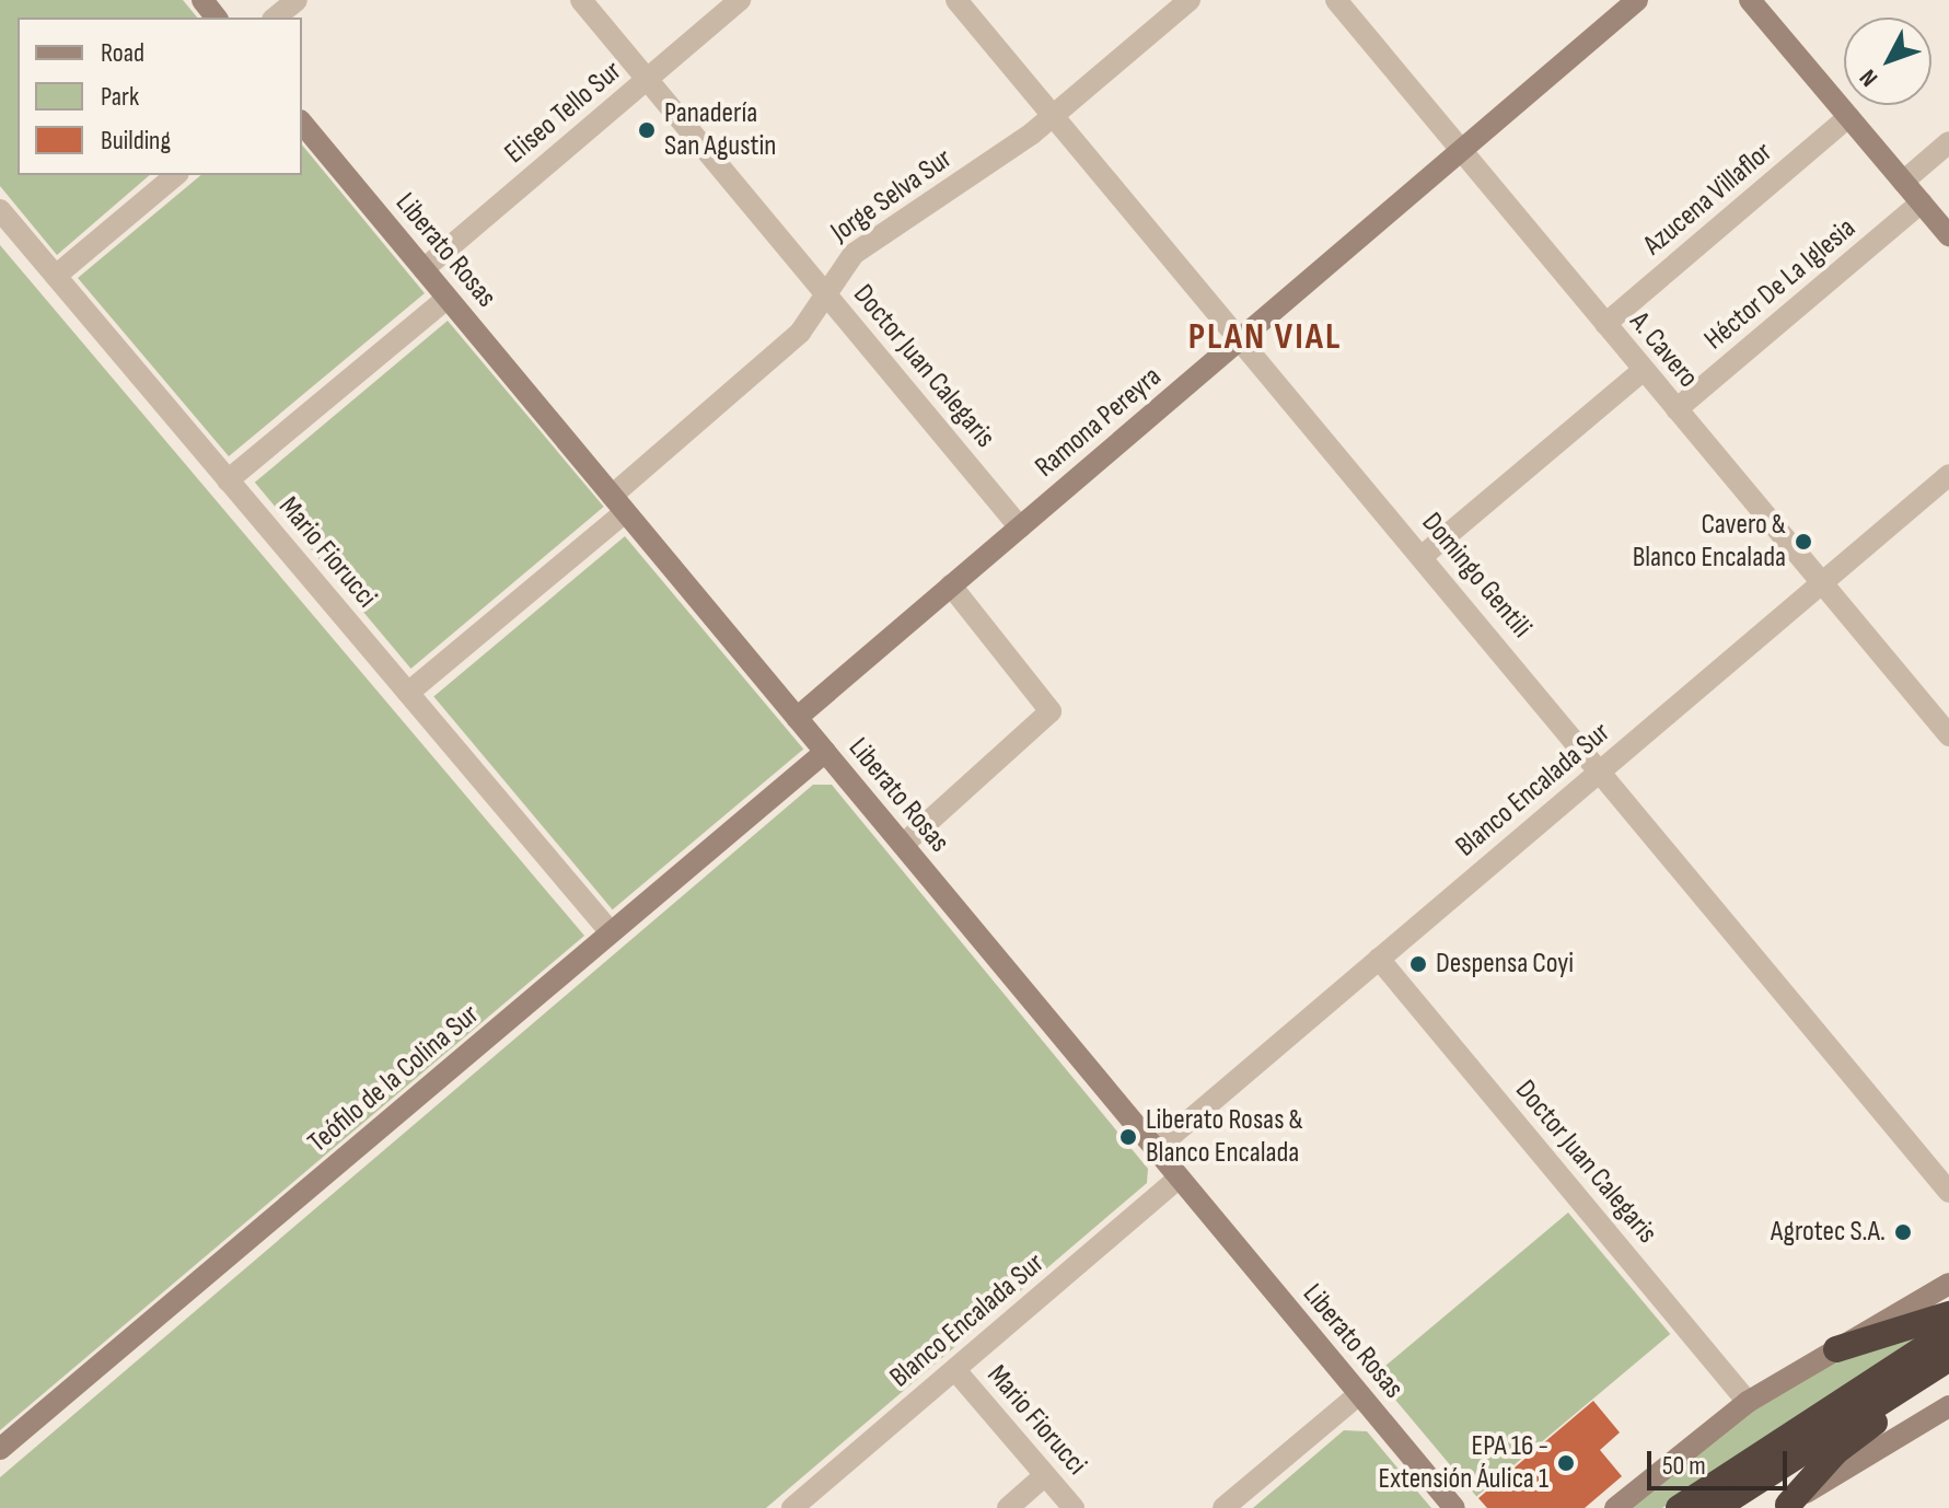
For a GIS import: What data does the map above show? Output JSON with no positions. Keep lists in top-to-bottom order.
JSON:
{
  "streets": {
    "street": [
      "Eliseo Tello Sur",
      "Jorge Selva Sur",
      "Azucena Villaflor",
      "Liberato Rosas",
      "Héctor De La Iglesia",
      "A. Cavero",
      "Doctor Juan Calegaris",
      "Ramona Pereyra",
      "Mario Fiorucci",
      "Domingo Gentili",
      "Blanco Encalada Sur",
      "Teófilo de la Colina Sur"
    ]
  },
  "crossings": [
    ["Eliseo Tello Sur", "Liberato Rosas"],
    ["Eliseo Tello Sur", "Doctor Juan Calegaris"],
    ["Jorge Selva Sur", "Liberato Rosas"],
    ["Jorge Selva Sur", "Doctor Juan Calegaris"],
    ["Jorge Selva Sur", "Mario Fiorucci"],
    ["Jorge Selva Sur", "Domingo Gentili"],
    ["Azucena Villaflor", "A. Cavero"],
    ["Liberato Rosas", "Ramona Pereyra"],
    ["Liberato Rosas", "Blanco Encalada Sur"],
    ["Liberato Rosas", "Teófilo de la Colina Sur"],
    ["Héctor De La Iglesia", "A. Cavero"],
    ["A. Cavero", "Ramona Pereyra"],
    ["A. Cavero", "Blanco Encalada Sur"],
    ["Doctor Juan Calegaris", "Ramona Pereyra"],
    ["Doctor Juan Calegaris", "Blanco Encalada Sur"],
    ["Ramona Pereyra", "Domingo Gentili"],
    ["Mario Fiorucci", "Blanco Encalada Sur"],
    ["Mario Fiorucci", "Teófilo de la Colina Sur"],
    ["Domingo Gentili", "Blanco Encalada Sur"]
  ],
  "districts": ["PLAN VIAL"],
  "places": [
    "Panadería San Agustin",
    "Cavero & Blanco Encalada",
    "Despensa Coyi",
    "Liberato Rosas & Blanco Encalada",
    "Agrotec S.A.",
    "EPA 16 - Extensión Áulica 1"
  ],
  "legend": ["Road", "Park", "Building"],
  "scale_bar": "50 m",
  "north": "bottom left"
}
